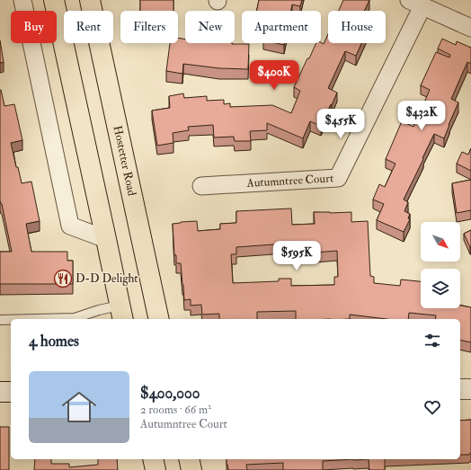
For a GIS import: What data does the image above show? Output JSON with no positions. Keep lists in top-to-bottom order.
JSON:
{
  "streets": {
    "main road": ["Hostetter Road"],
    "street": ["Autumntree Court"]
  },
  "places": {
    "restaurant": ["D-D Delight"]
  },
  "north": "bottom right",
  "page": {
    "chip": [
      "Buy",
      "Rent",
      "Filters",
      "New",
      "Apartment",
      "House"
    ],
    "price": [
      "$400K",
      "$432K",
      "$455K",
      "$595K"
    ],
    "heading": "4 homes",
    "list": [
      {
        "name": "$400,000",
        "note": "2 rooms · 66 m² · Autumntree Court"
      }
    ]
  }
}
